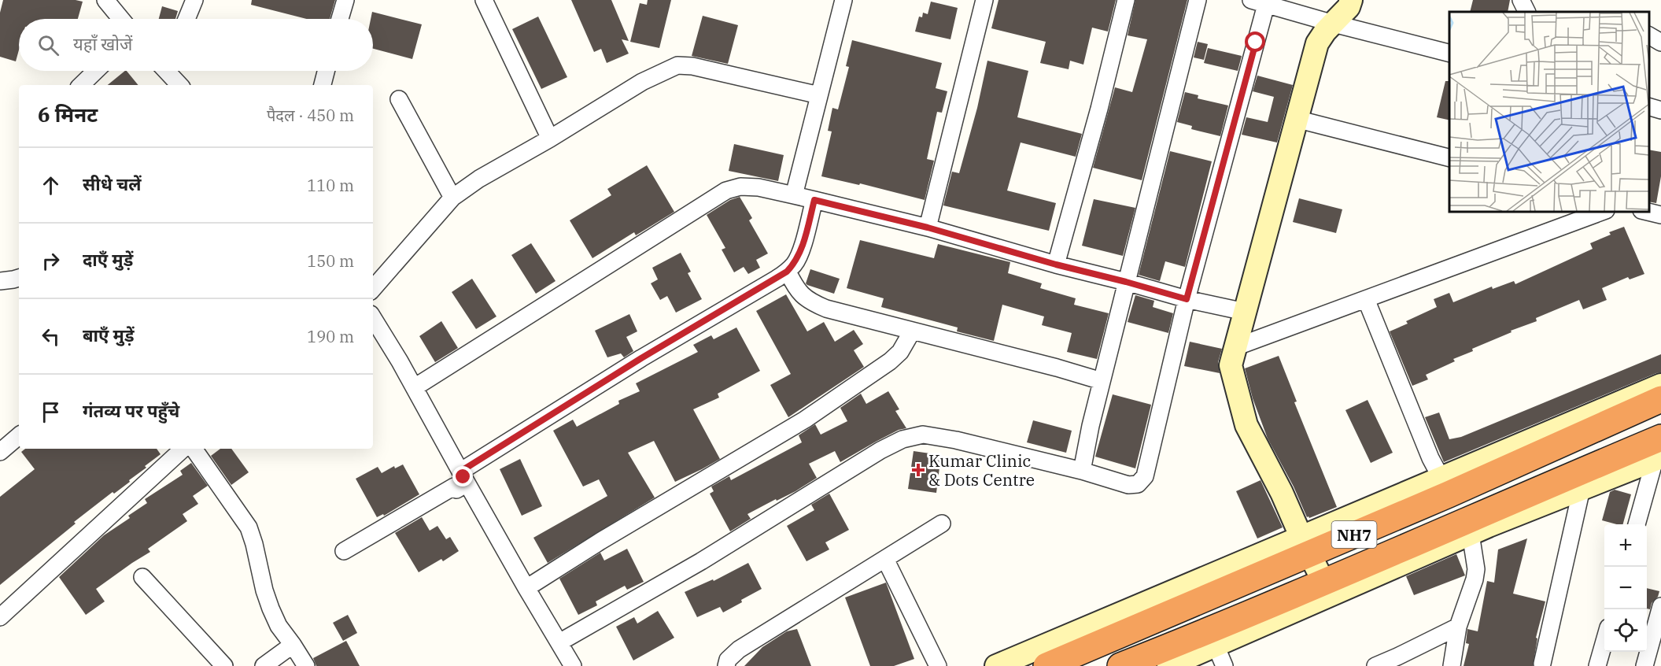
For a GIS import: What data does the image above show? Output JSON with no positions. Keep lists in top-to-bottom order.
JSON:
{
  "streets": {
    "highway": ["NH7"]
  },
  "places": {
    "health": ["Kumar Clinic & Dots Centre"]
  },
  "page": {
    "search": "यहाँ खोजें",
    "heading": ["6 मिनट", "पैदल · 450 m"],
    "list": [
      ["सीधे चलें", "110 m"],
      ["दाएँ मुड़ें", "150 m"],
      ["बाएँ मुड़ें", "190 m"],
      "गंतव्य पर पहुँचे"
    ],
    "map_buttons": ["+", "−"]
  }
}
